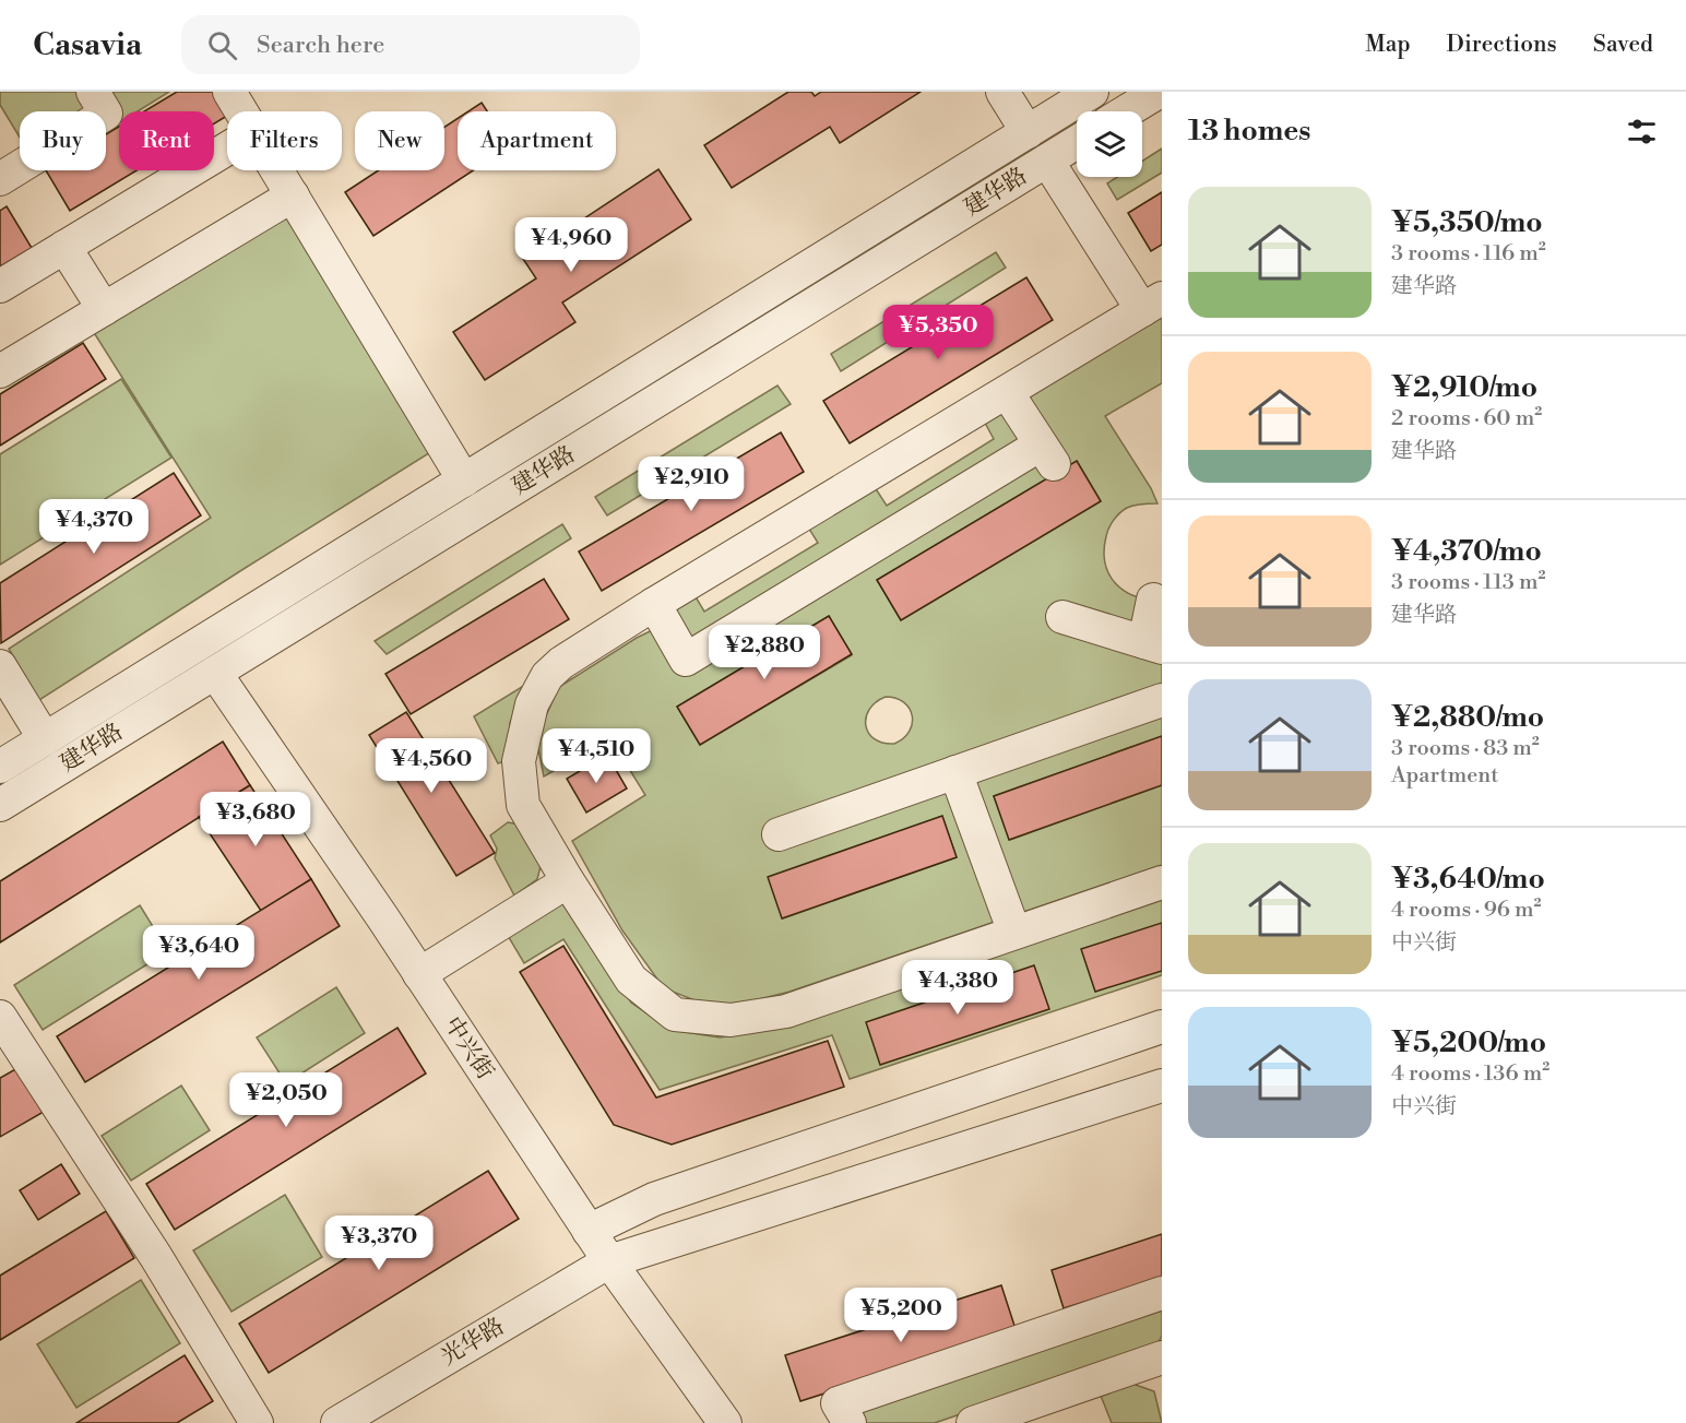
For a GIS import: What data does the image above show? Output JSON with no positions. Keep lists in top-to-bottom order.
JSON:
{
  "streets": {
    "street": ["建华路", "中兴街", "光华路"]
  },
  "crossings": [
    ["建华路", "中兴街"],
    ["中兴街", "光华路"]
  ],
  "page": {
    "header": "Casavia",
    "search": "Search here",
    "nav": ["Map", "Directions", "Saved"],
    "heading": "13 homes",
    "chip": [
      "Buy",
      "Rent",
      "Filters",
      "New",
      "Apartment"
    ],
    "list": [
      {
        "name": "¥5,350/mo",
        "note": "3 rooms · 116 m² · 建华路"
      },
      {
        "name": "¥2,910/mo",
        "note": "2 rooms · 60 m² · 建华路"
      },
      {
        "name": "¥4,370/mo",
        "note": "3 rooms · 113 m² · 建华路"
      },
      {
        "name": "¥2,880/mo",
        "note": "3 rooms · 83 m² · Apartment"
      },
      {
        "name": "¥3,640/mo",
        "note": "4 rooms · 96 m² · 中兴街"
      },
      {
        "name": "¥5,200/mo",
        "note": "4 rooms · 136 m² · 中兴街"
      }
    ],
    "price": [
      "¥4,960",
      "¥5,350",
      "¥2,910",
      "¥4,370",
      "¥2,880",
      "¥4,510",
      "¥4,560",
      "¥3,680",
      "¥3,640",
      "¥4,380",
      "¥2,050",
      "¥3,370",
      "¥5,200"
    ]
  }
}
